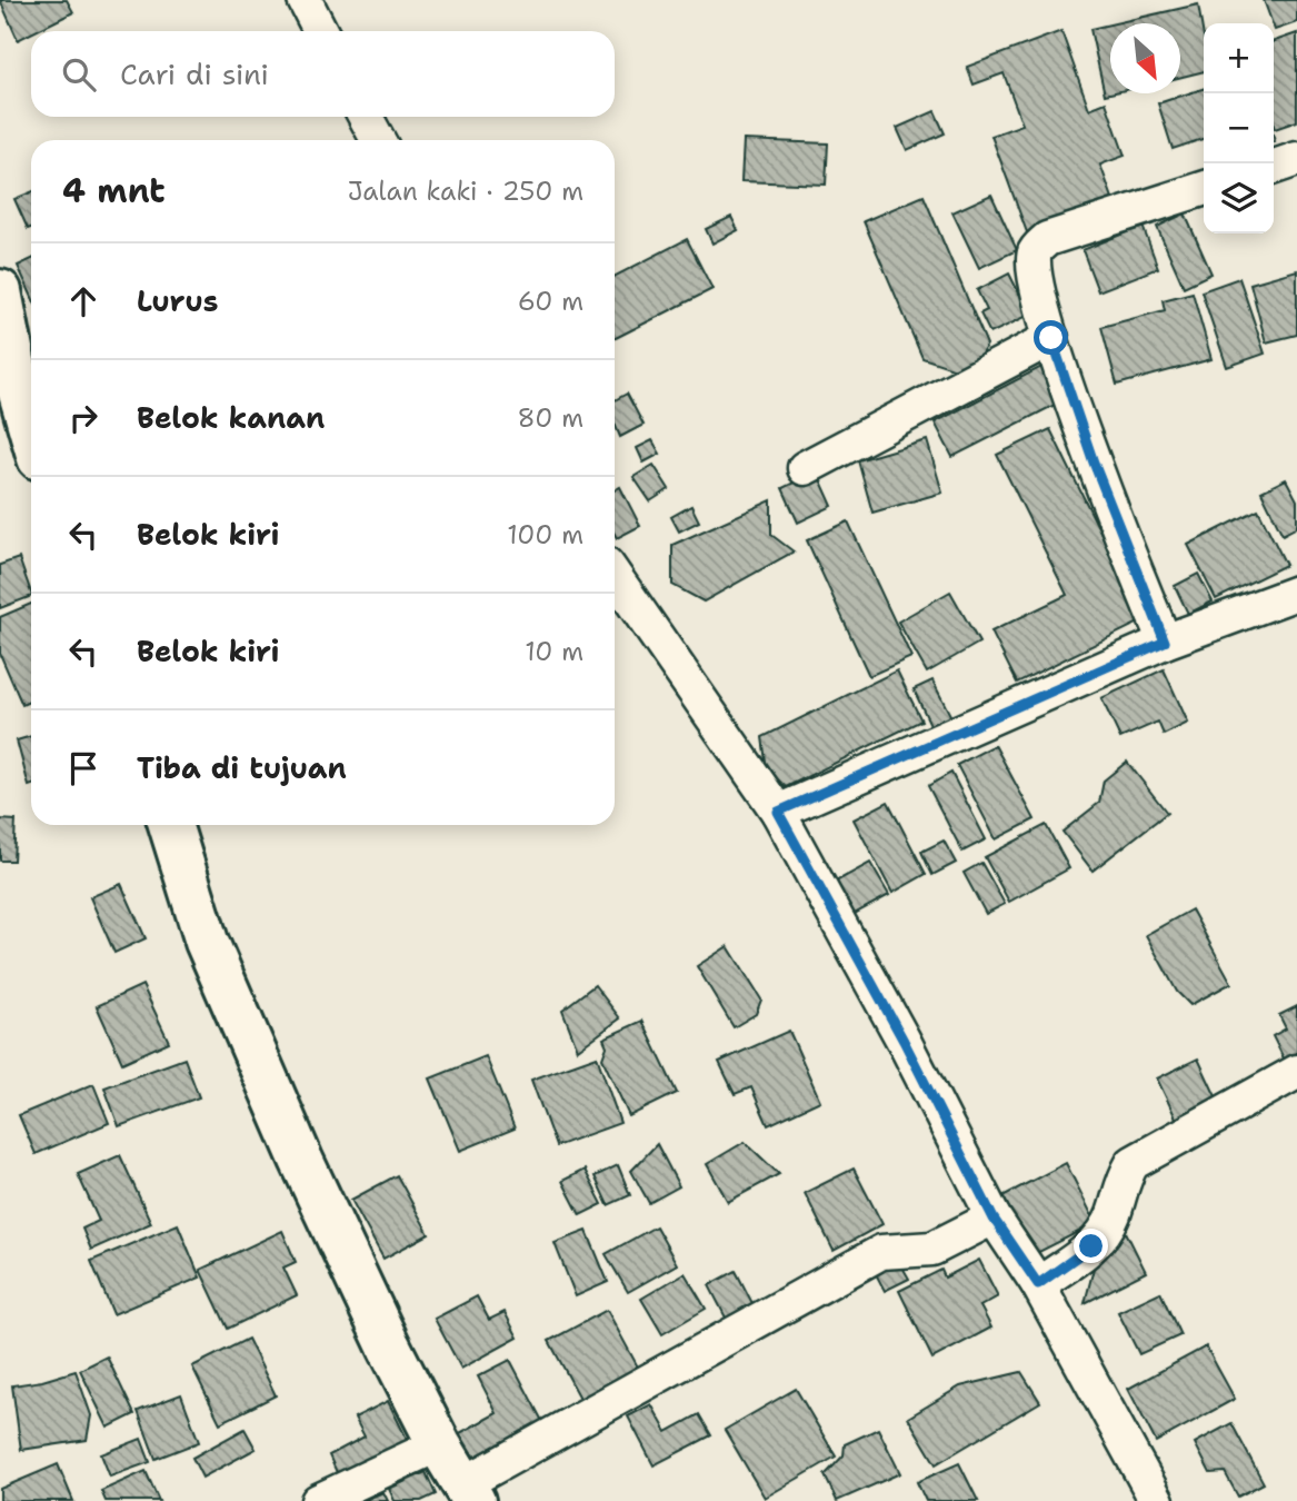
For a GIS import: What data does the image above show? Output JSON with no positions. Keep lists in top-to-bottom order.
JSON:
{
  "north": "bottom right",
  "page": {
    "map_buttons": ["+", "−"],
    "search": "Cari di sini",
    "heading": ["4 mnt", "Jalan kaki · 250 m"],
    "list": [
      ["Lurus", "60 m"],
      ["Belok kanan", "80 m"],
      ["Belok kiri", "100 m"],
      ["Belok kiri", "10 m"],
      "Tiba di tujuan"
    ]
  }
}
